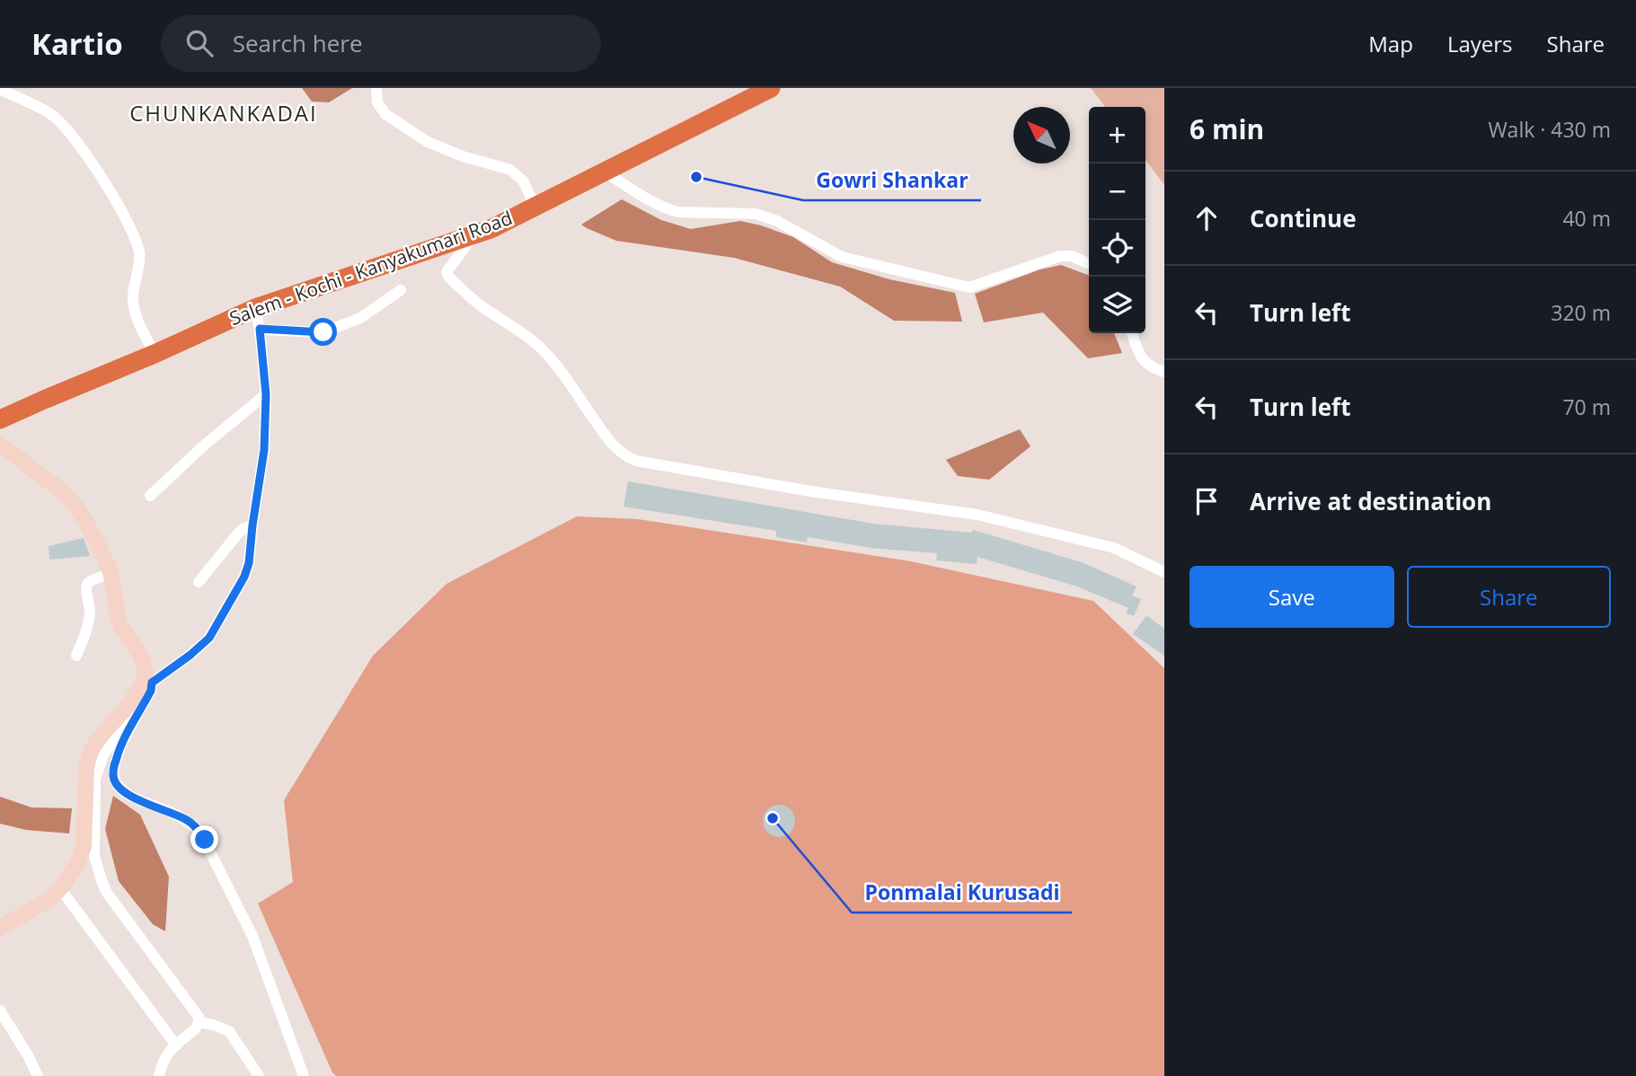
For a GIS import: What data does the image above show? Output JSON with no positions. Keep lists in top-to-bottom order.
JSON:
{
  "streets": {
    "highway": ["Salem - Kochi - Kanyakumari Road"]
  },
  "districts": ["CHUNKANKADAI"],
  "places": ["Gowri Shankar", "Ponmalai Kurusadi"],
  "north": "top left",
  "page": {
    "header": "Kartio",
    "search": "Search here",
    "nav": ["Map", "Layers", "Share"],
    "heading": ["6 min", "Walk · 430 m"],
    "map_buttons": ["+", "−"],
    "list": [
      ["Continue", "40 m"],
      ["Turn left", "320 m"],
      ["Turn left", "70 m"],
      "Arrive at destination"
    ],
    "buttons": ["Save", "Share"]
  }
}
